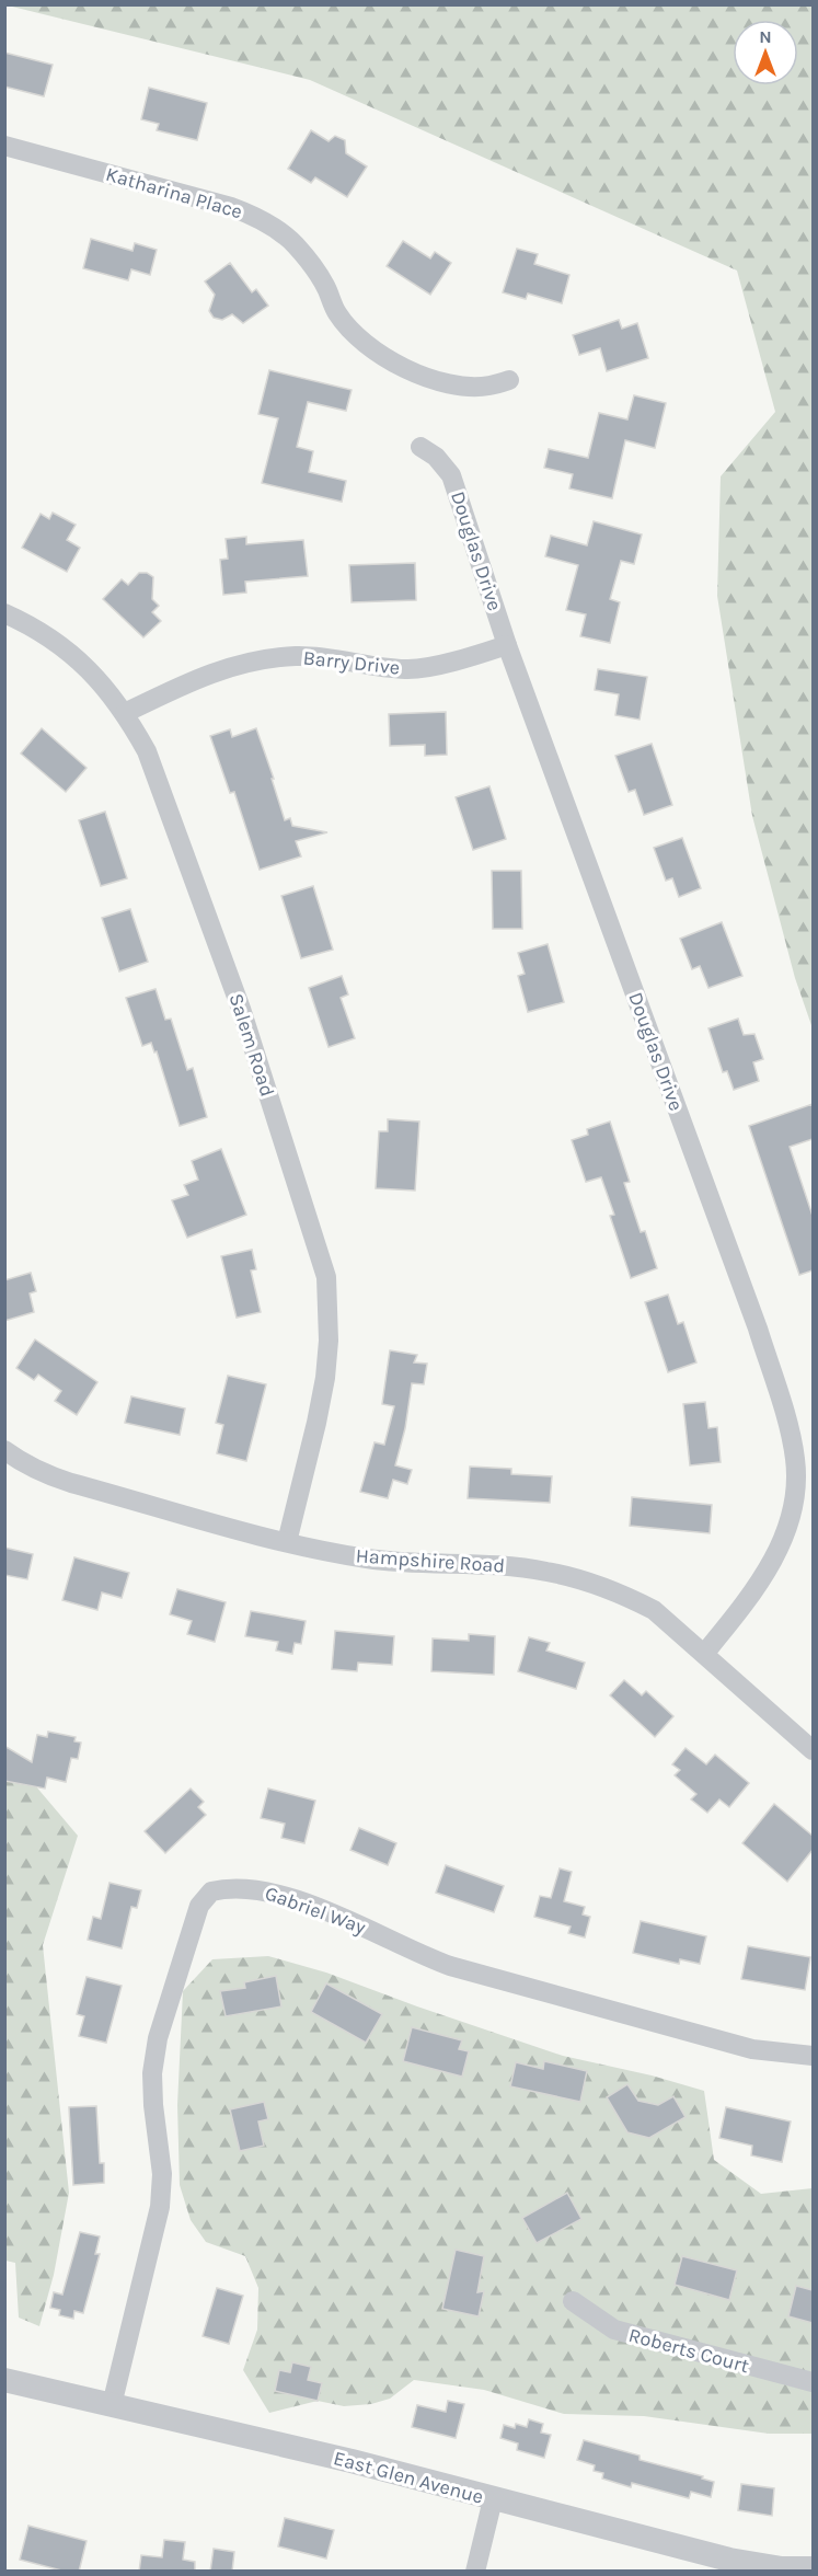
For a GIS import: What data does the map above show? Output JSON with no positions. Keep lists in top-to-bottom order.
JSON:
{
  "streets": {
    "street": [
      "Katharina Place",
      "Douglas Drive",
      "Barry Drive",
      "Salem Road",
      "Hampshire Road",
      "Gabriel Way",
      "Roberts Court",
      "East Glen Avenue"
    ]
  },
  "crossings": [
    ["Douglas Drive", "Barry Drive"],
    ["Douglas Drive", "Hampshire Road"],
    ["Barry Drive", "Salem Road"],
    ["Salem Road", "Hampshire Road"],
    ["Gabriel Way", "East Glen Avenue"]
  ],
  "north": "top"
}
